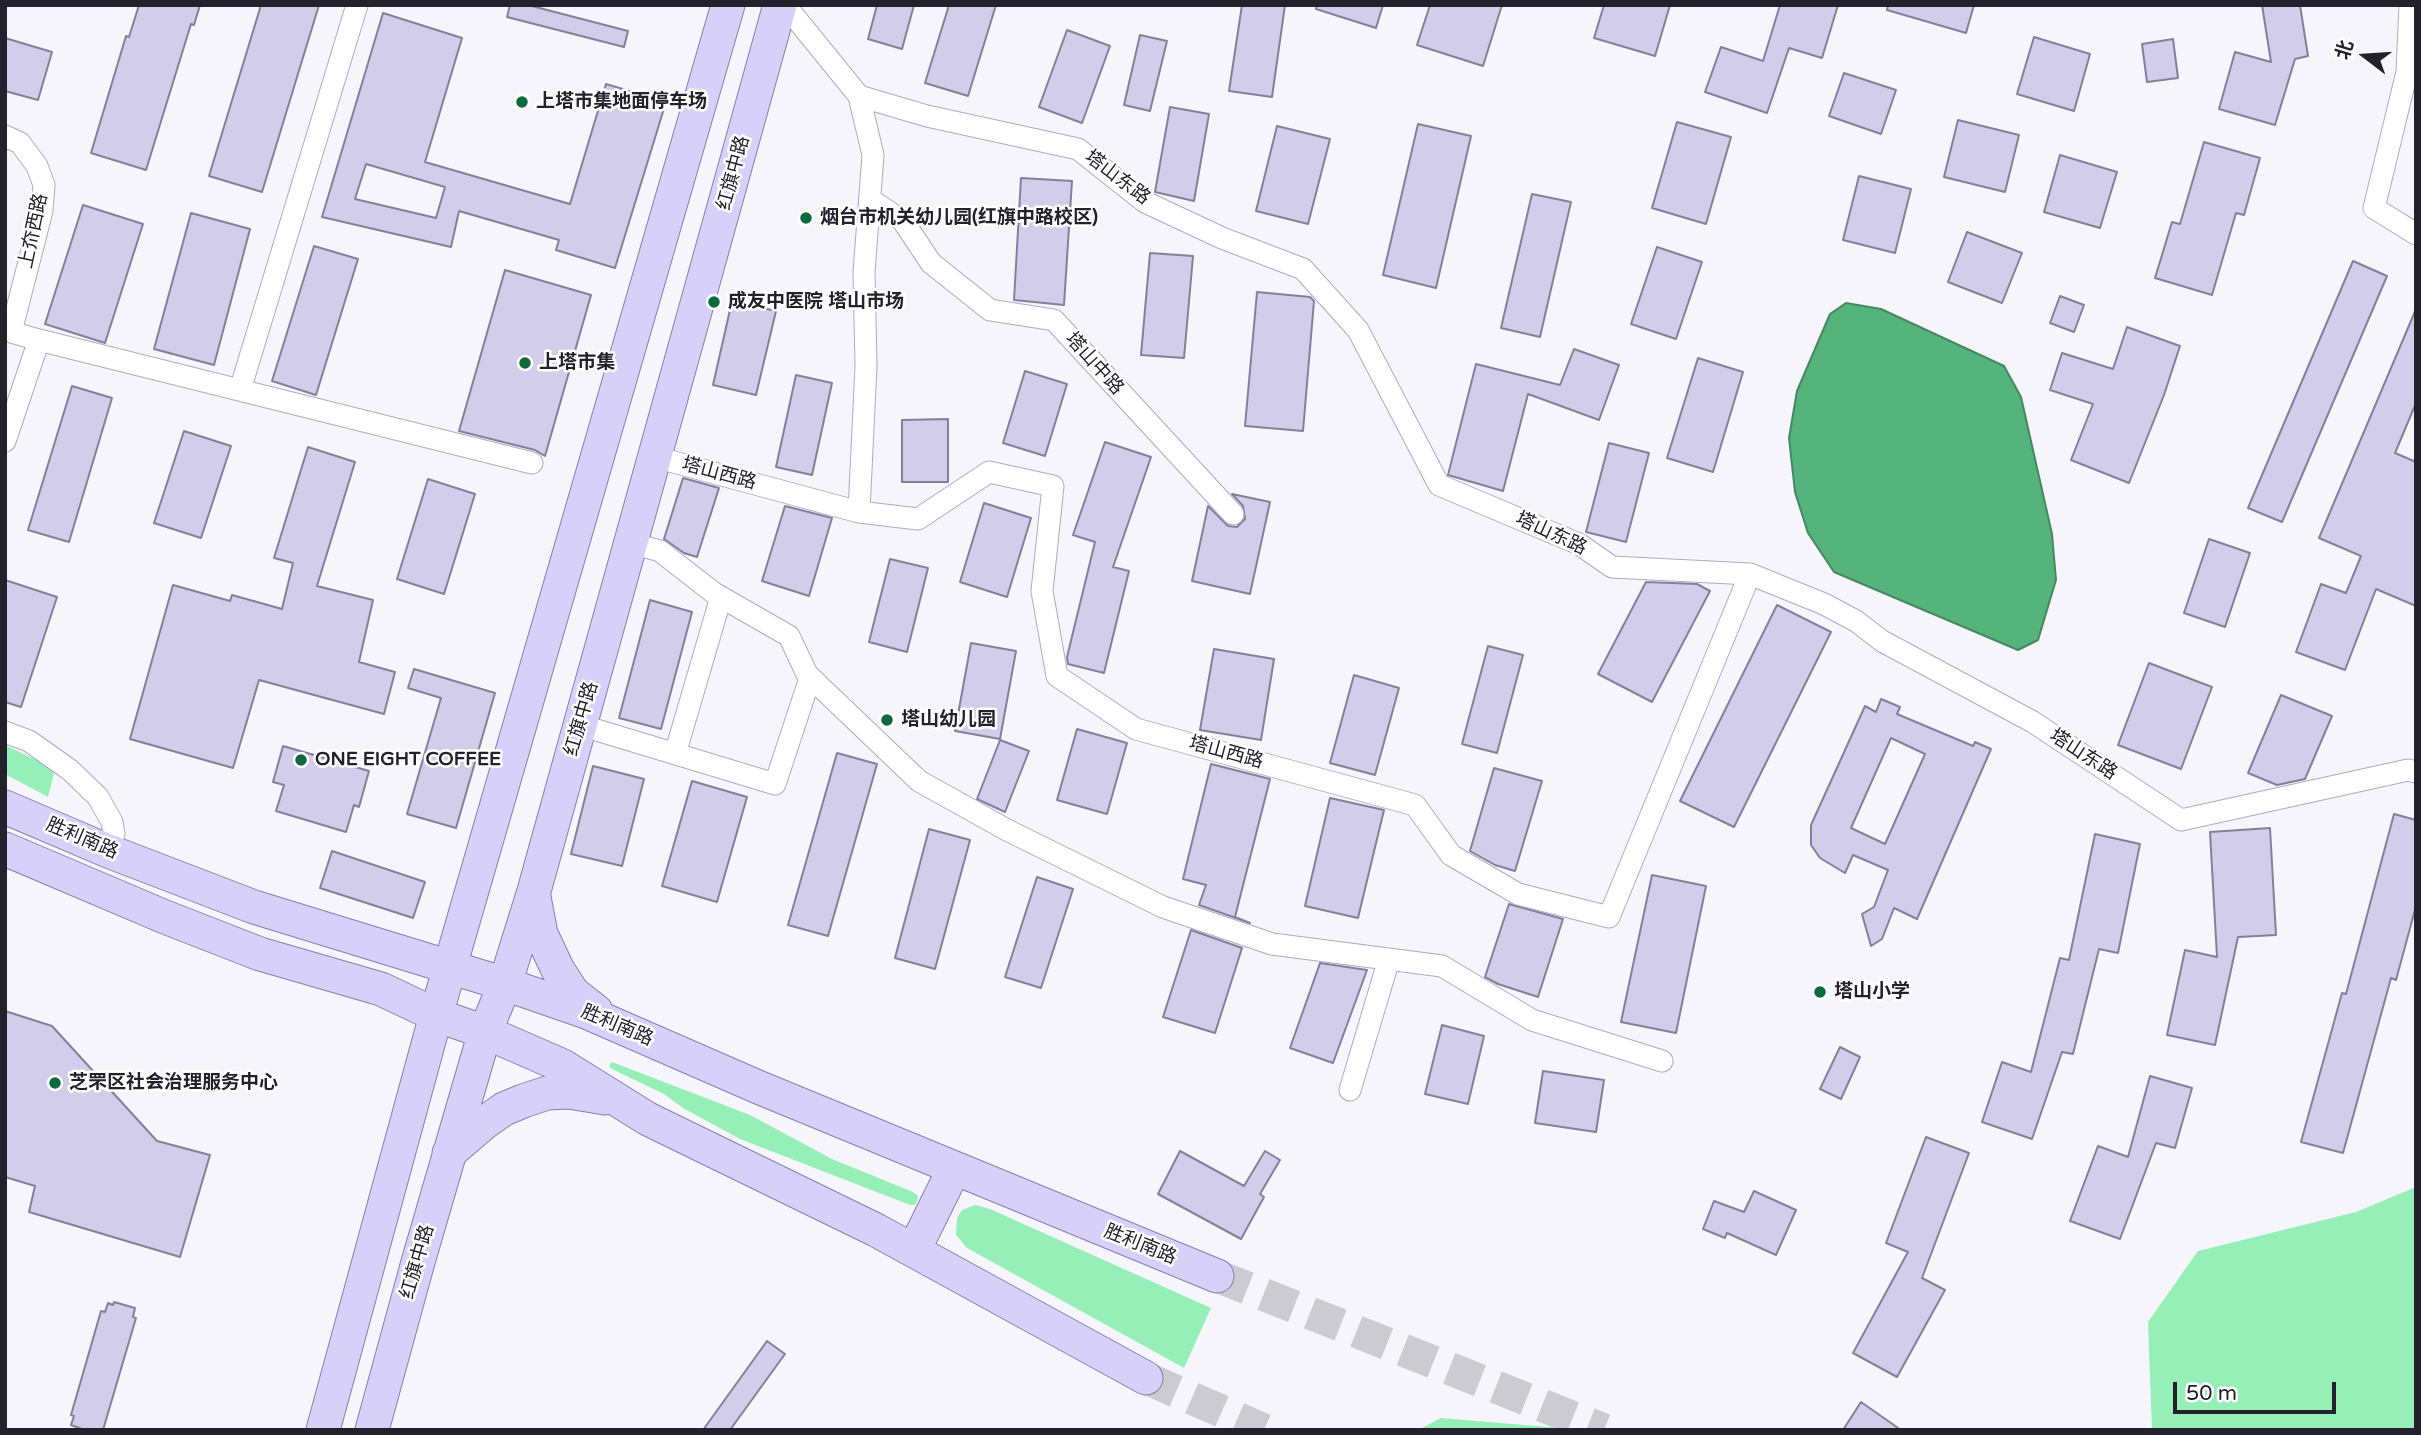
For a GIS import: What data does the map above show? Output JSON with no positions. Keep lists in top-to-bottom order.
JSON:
{
  "streets": {
    "main road": ["红旗中路", "胜利南路"],
    "street": [
      "塔山东路",
      "上夼西路",
      "塔山中路",
      "塔山西路"
    ]
  },
  "crossings": [
    ["红旗中路", "塔山西路"],
    ["红旗中路", "胜利南路"],
    ["塔山东路", "塔山西路"]
  ],
  "places": [
    "上塔市集地面停车场",
    "烟台市机关幼儿园(红旗中路校区)",
    "成友中医院 塔山市场",
    "上塔市集",
    "塔山幼儿园",
    "ONE EIGHT COFFEE",
    "塔山小学",
    "芝罘区社会治理服务中心"
  ],
  "scale_bar": "50 m",
  "north": "left"
}
